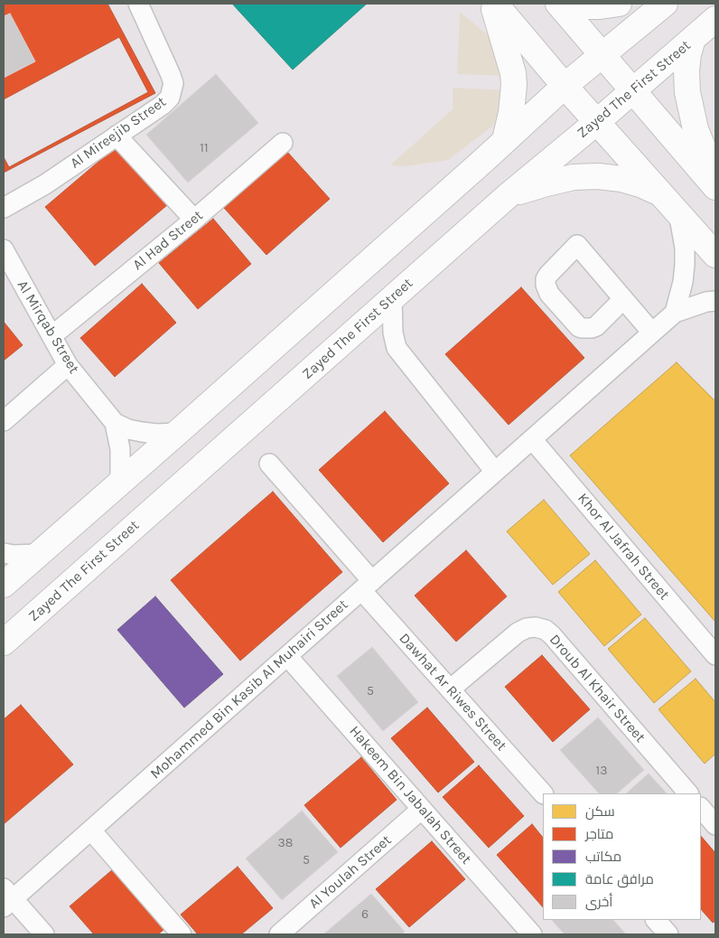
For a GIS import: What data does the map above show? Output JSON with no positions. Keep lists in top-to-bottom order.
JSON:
{
  "streets": {
    "main road": ["Zayed The First Street"],
    "street": [
      "Al Mireejib Street",
      "Al Had Street",
      "Al Mirqab Street",
      "Khor Al Jafrah Street",
      "Droub Al Khair Street",
      "Mohammed Bin Kasib Al Muhairi Street",
      "Dawhat Ar Riwes Street",
      "Hakeem Bin Jabalah Street",
      "Al Youlah Street"
    ]
  },
  "crossings": [
    ["Al Had Street", "Al Mirqab Street"],
    ["Khor Al Jafrah Street", "Mohammed Bin Kasib Al Muhairi Street"],
    ["Droub Al Khair Street", "Dawhat Ar Riwes Street"],
    ["Mohammed Bin Kasib Al Muhairi Street", "Dawhat Ar Riwes Street"],
    ["Mohammed Bin Kasib Al Muhairi Street", "Hakeem Bin Jabalah Street"],
    ["Hakeem Bin Jabalah Street", "Al Youlah Street"]
  ],
  "house_numbers": [
    "11",
    "5",
    "13",
    "38",
    "5",
    "6"
  ],
  "legend": [
    "سكن",
    "متاجر",
    "مكاتب",
    "مرافق عامة",
    "أخرى"
  ]
}
